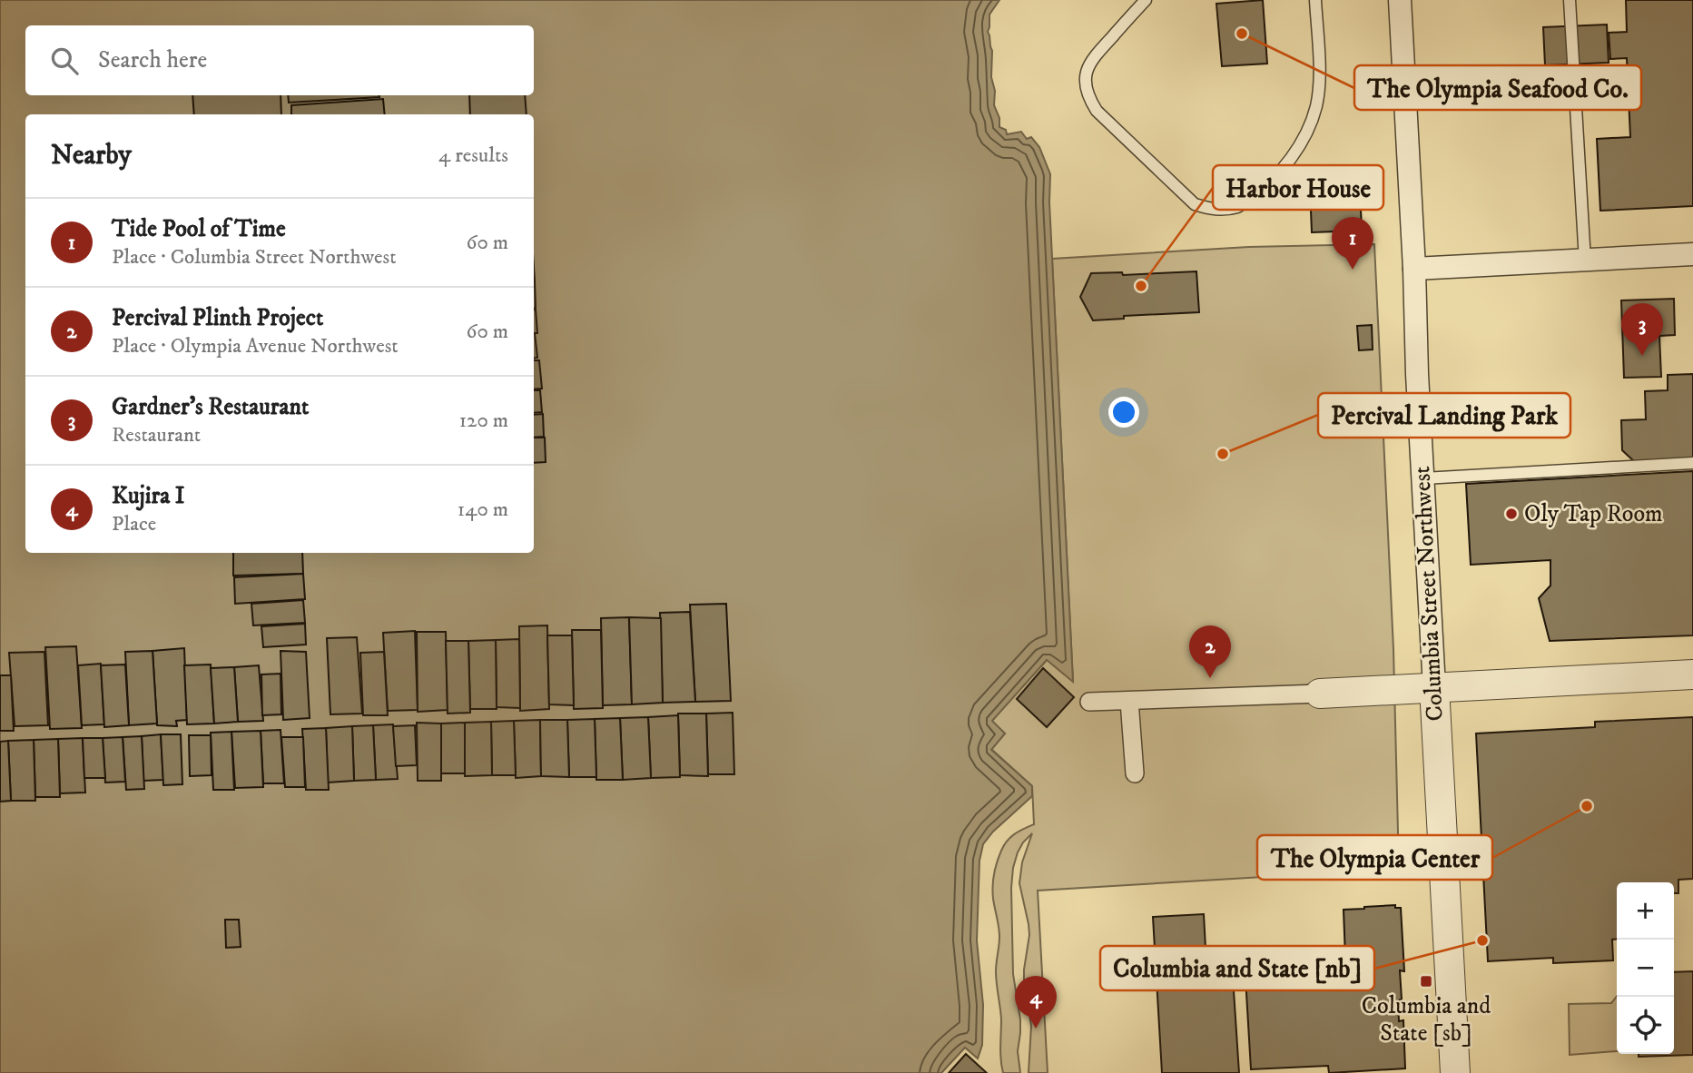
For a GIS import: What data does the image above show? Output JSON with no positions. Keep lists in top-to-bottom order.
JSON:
{
  "streets": {
    "street": ["Columbia Street Northwest"]
  },
  "places": {
    "other": [
      "The Olympia Seafood Co.",
      "Harbor House",
      "Percival Landing Park",
      "Oly Tap Room",
      "The Olympia Center",
      "Columbia and State [nb]"
    ],
    "transit": ["Columbia and State [sb]"]
  },
  "page": {
    "search": "Search here",
    "heading": ["Nearby", "4 results"],
    "list": [
      {
        "mark": "1",
        "name": "Tide Pool of Time",
        "note": "Place · Columbia Street Northwest",
        "value": "60 m"
      },
      {
        "mark": "2",
        "name": "Percival Plinth Project",
        "note": "Place · Olympia Avenue Northwest",
        "value": "60 m"
      },
      {
        "mark": "3",
        "name": "Gardner's Restaurant",
        "note": "Restaurant",
        "value": "120 m"
      },
      {
        "mark": "4",
        "name": "Kujira I",
        "note": "Place",
        "value": "140 m"
      }
    ],
    "pins": [
      "1",
      "3",
      "2",
      "4"
    ],
    "map_buttons": ["+", "−"]
  }
}
